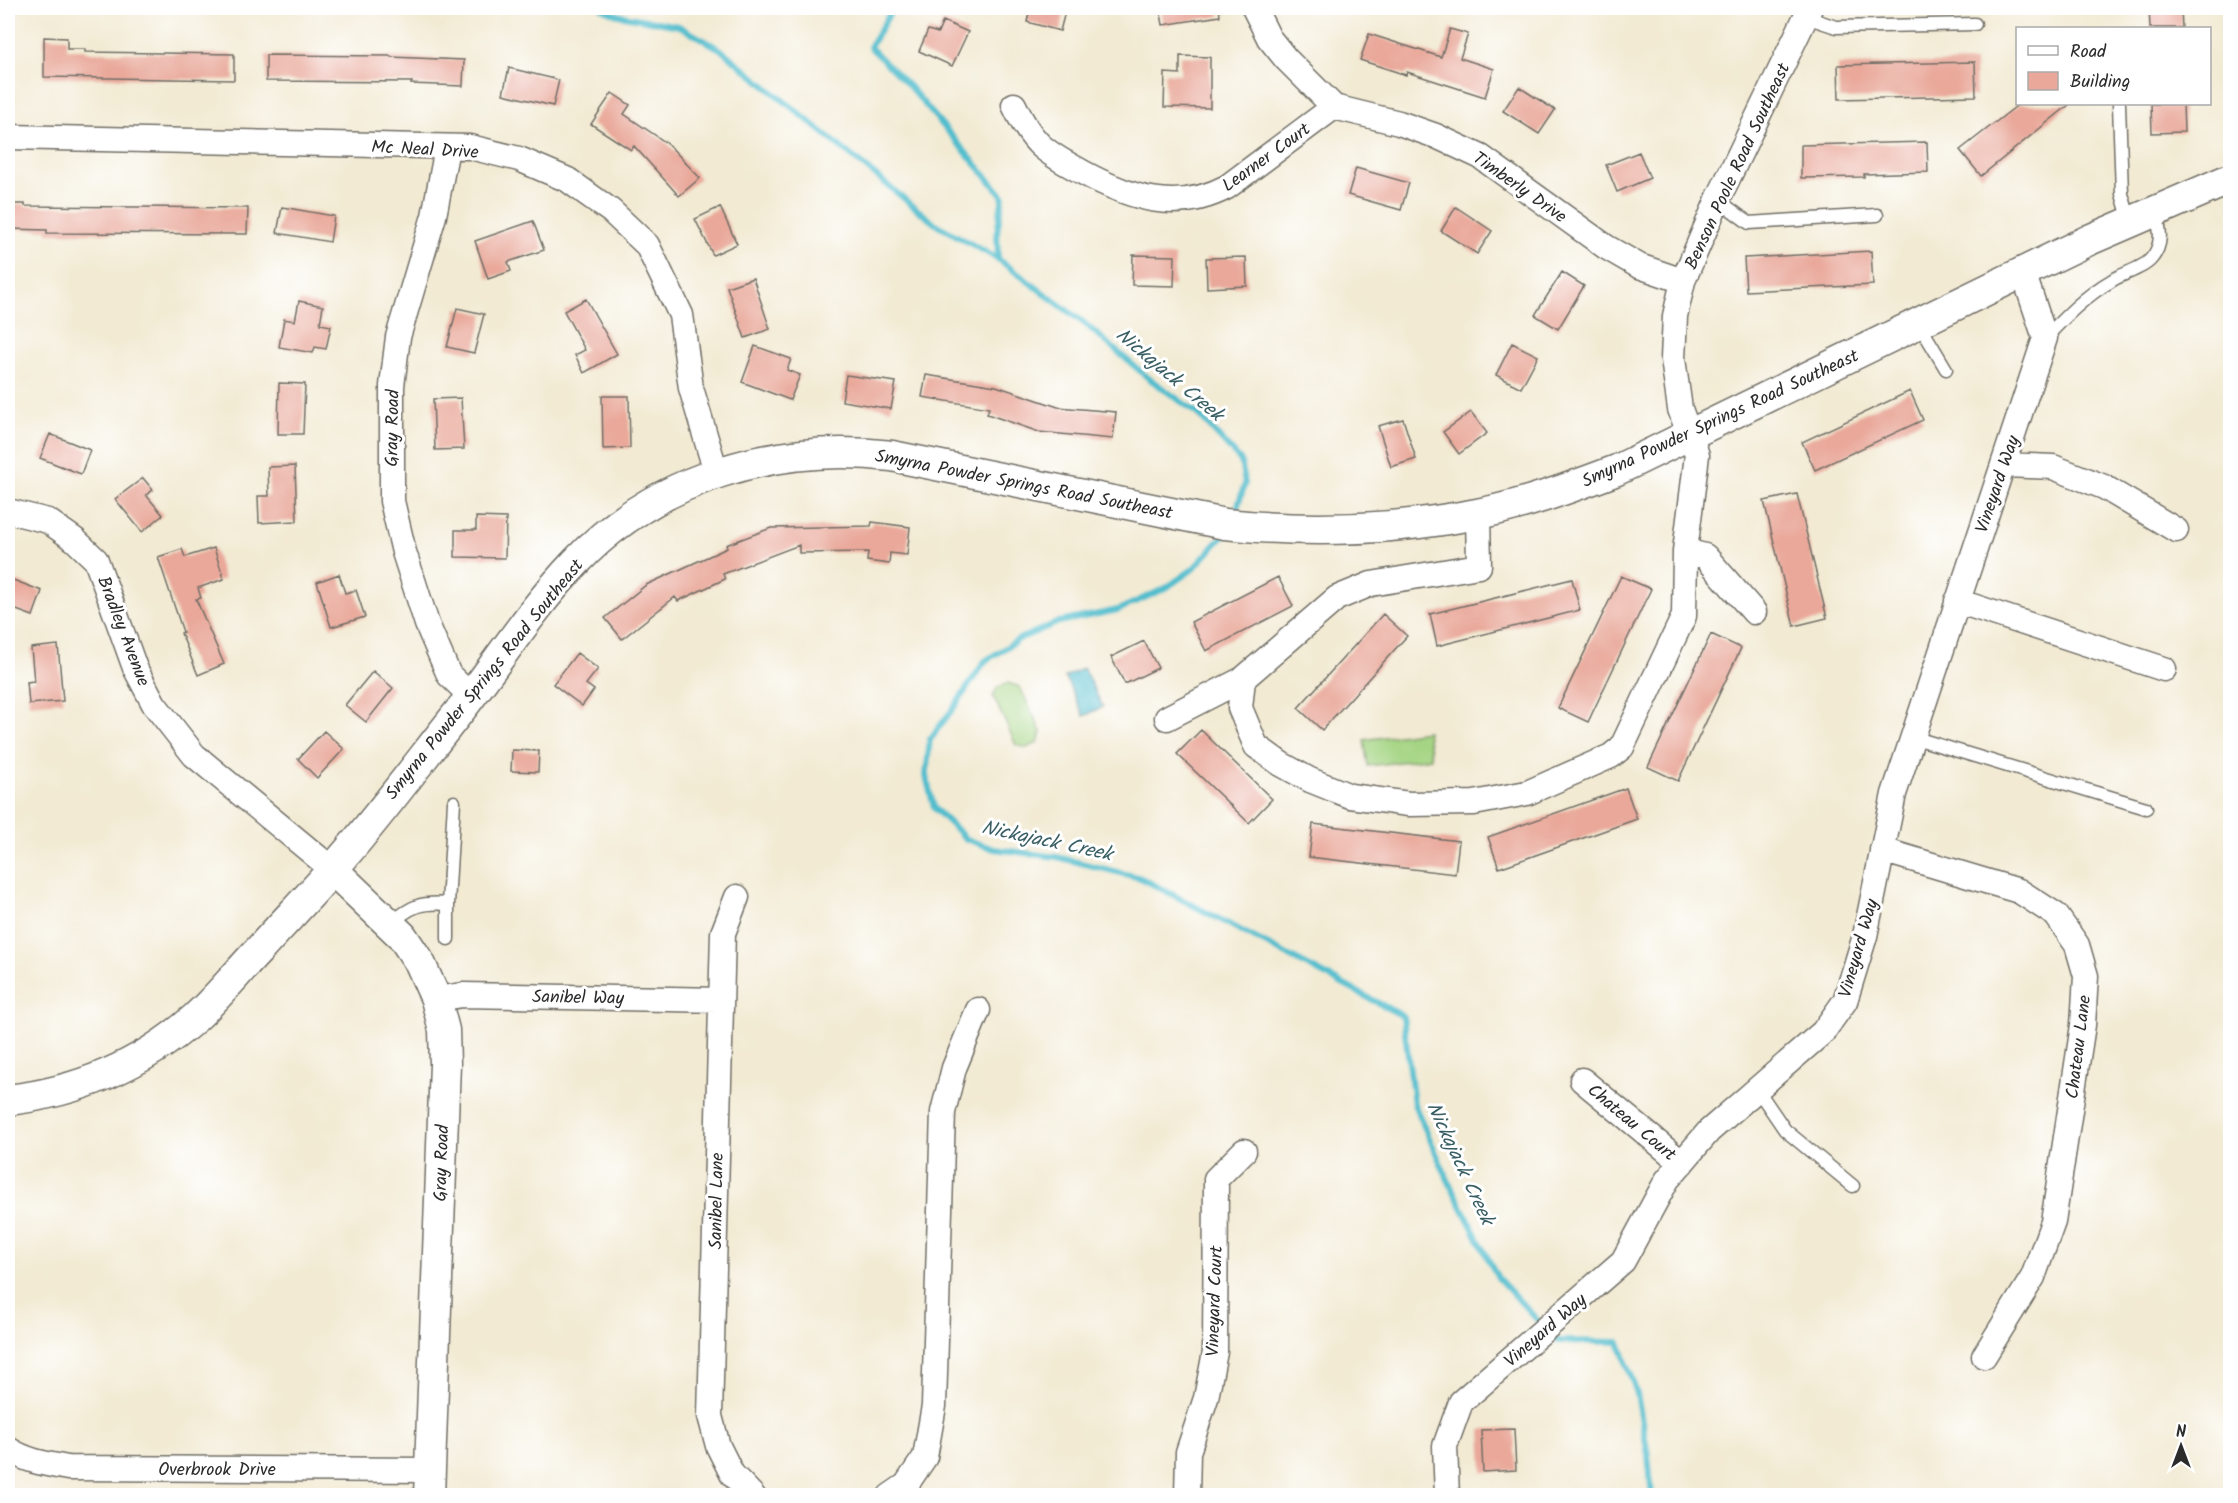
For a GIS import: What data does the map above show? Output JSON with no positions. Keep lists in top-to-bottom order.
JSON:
{
  "streets": {
    "street": [
      "Mc Neal Drive",
      "Learner Court",
      "Benson Poole Road Southeast",
      "Timberly Drive",
      "Smyrna Powder Springs Road Southeast",
      "Gray Road",
      "Vineyard Way",
      "Bradley Avenue",
      "Sanibel Way",
      "Chateau Lane",
      "Chateau Court",
      "Sanibel Lane",
      "Vineyard Court",
      "Overbrook Drive"
    ]
  },
  "crossings": [
    ["Mc Neal Drive", "Smyrna Powder Springs Road Southeast"],
    ["Mc Neal Drive", "Gray Road"],
    ["Learner Court", "Timberly Drive"],
    ["Benson Poole Road Southeast", "Timberly Drive"],
    ["Benson Poole Road Southeast", "Smyrna Powder Springs Road Southeast"],
    ["Smyrna Powder Springs Road Southeast", "Gray Road"],
    ["Smyrna Powder Springs Road Southeast", "Bradley Avenue"],
    ["Gray Road", "Bradley Avenue"],
    ["Gray Road", "Sanibel Way"],
    ["Gray Road", "Overbrook Drive"],
    ["Vineyard Way", "Chateau Lane"],
    ["Vineyard Way", "Chateau Court"],
    ["Sanibel Way", "Sanibel Lane"]
  ],
  "water": ["Nickajack Creek"],
  "legend": ["Road", "Building"],
  "north": "top"
}
